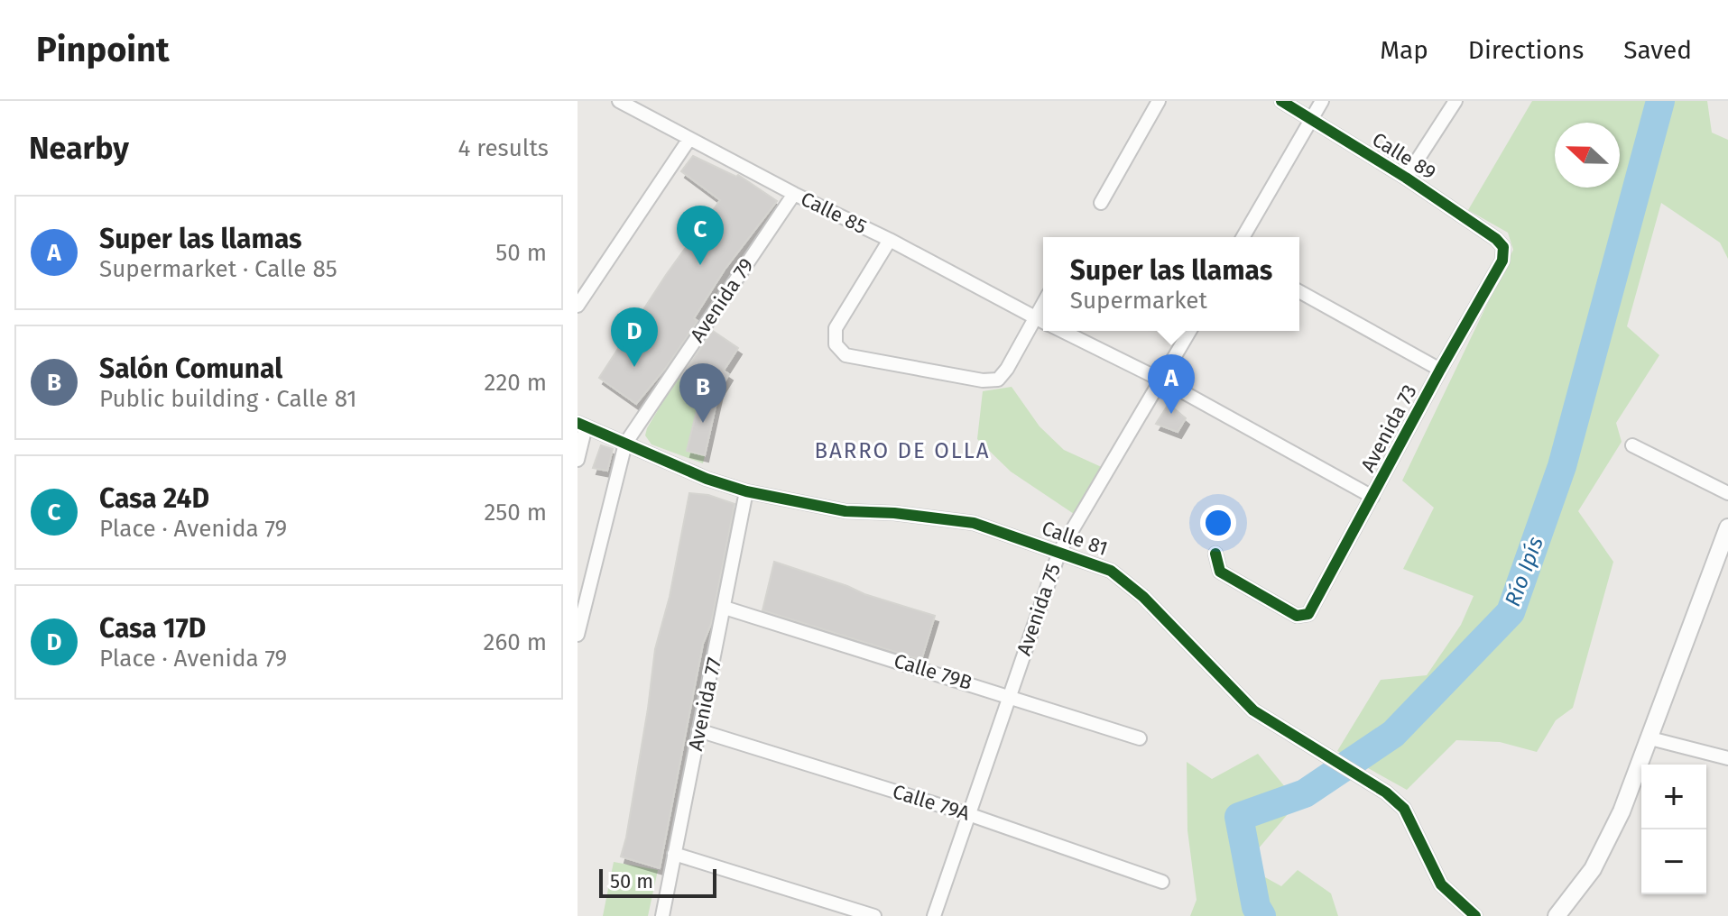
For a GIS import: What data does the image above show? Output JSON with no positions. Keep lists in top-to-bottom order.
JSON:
{
  "streets": {
    "street": [
      "Calle 89",
      "Calle 85",
      "Avenida 79",
      "Avenida 73",
      "Calle 81",
      "Avenida 75",
      "Calle 79B",
      "Avenida 77",
      "Calle 79A"
    ]
  },
  "crossings": [
    ["Calle 89", "Avenida 73"],
    ["Calle 85", "Avenida 79"],
    ["Calle 85", "Avenida 73"],
    ["Calle 85", "Avenida 75"],
    ["Avenida 79", "Calle 81"],
    ["Calle 81", "Avenida 75"],
    ["Calle 81", "Avenida 77"],
    ["Avenida 75", "Calle 79B"],
    ["Avenida 75", "Calle 79A"],
    ["Calle 79B", "Avenida 77"],
    ["Avenida 77", "Calle 79A"]
  ],
  "districts": ["BARRO DE OLLA"],
  "water": ["Río Ipís"],
  "scale_bar": "50 m",
  "north": "left",
  "page": {
    "header": "Pinpoint",
    "nav": ["Map", "Directions", "Saved"],
    "heading": ["Nearby", "4 results"],
    "list": [
      {
        "mark": "A",
        "name": "Super las llamas",
        "note": "Supermarket · Calle 85",
        "value": "50 m"
      },
      {
        "mark": "B",
        "name": "Salón Comunal",
        "note": "Public building · Calle 81",
        "value": "220 m"
      },
      {
        "mark": "C",
        "name": "Casa 24D",
        "note": "Place · Avenida 79",
        "value": "250 m"
      },
      {
        "mark": "D",
        "name": "Casa 17D",
        "note": "Place · Avenida 79",
        "value": "260 m"
      }
    ],
    "pins": [
      "C",
      "D",
      "A",
      "B"
    ],
    "popup": ["Super las llamas", "Supermarket"],
    "map_buttons": ["+", "−"],
    "scale": "50 m"
  }
}
